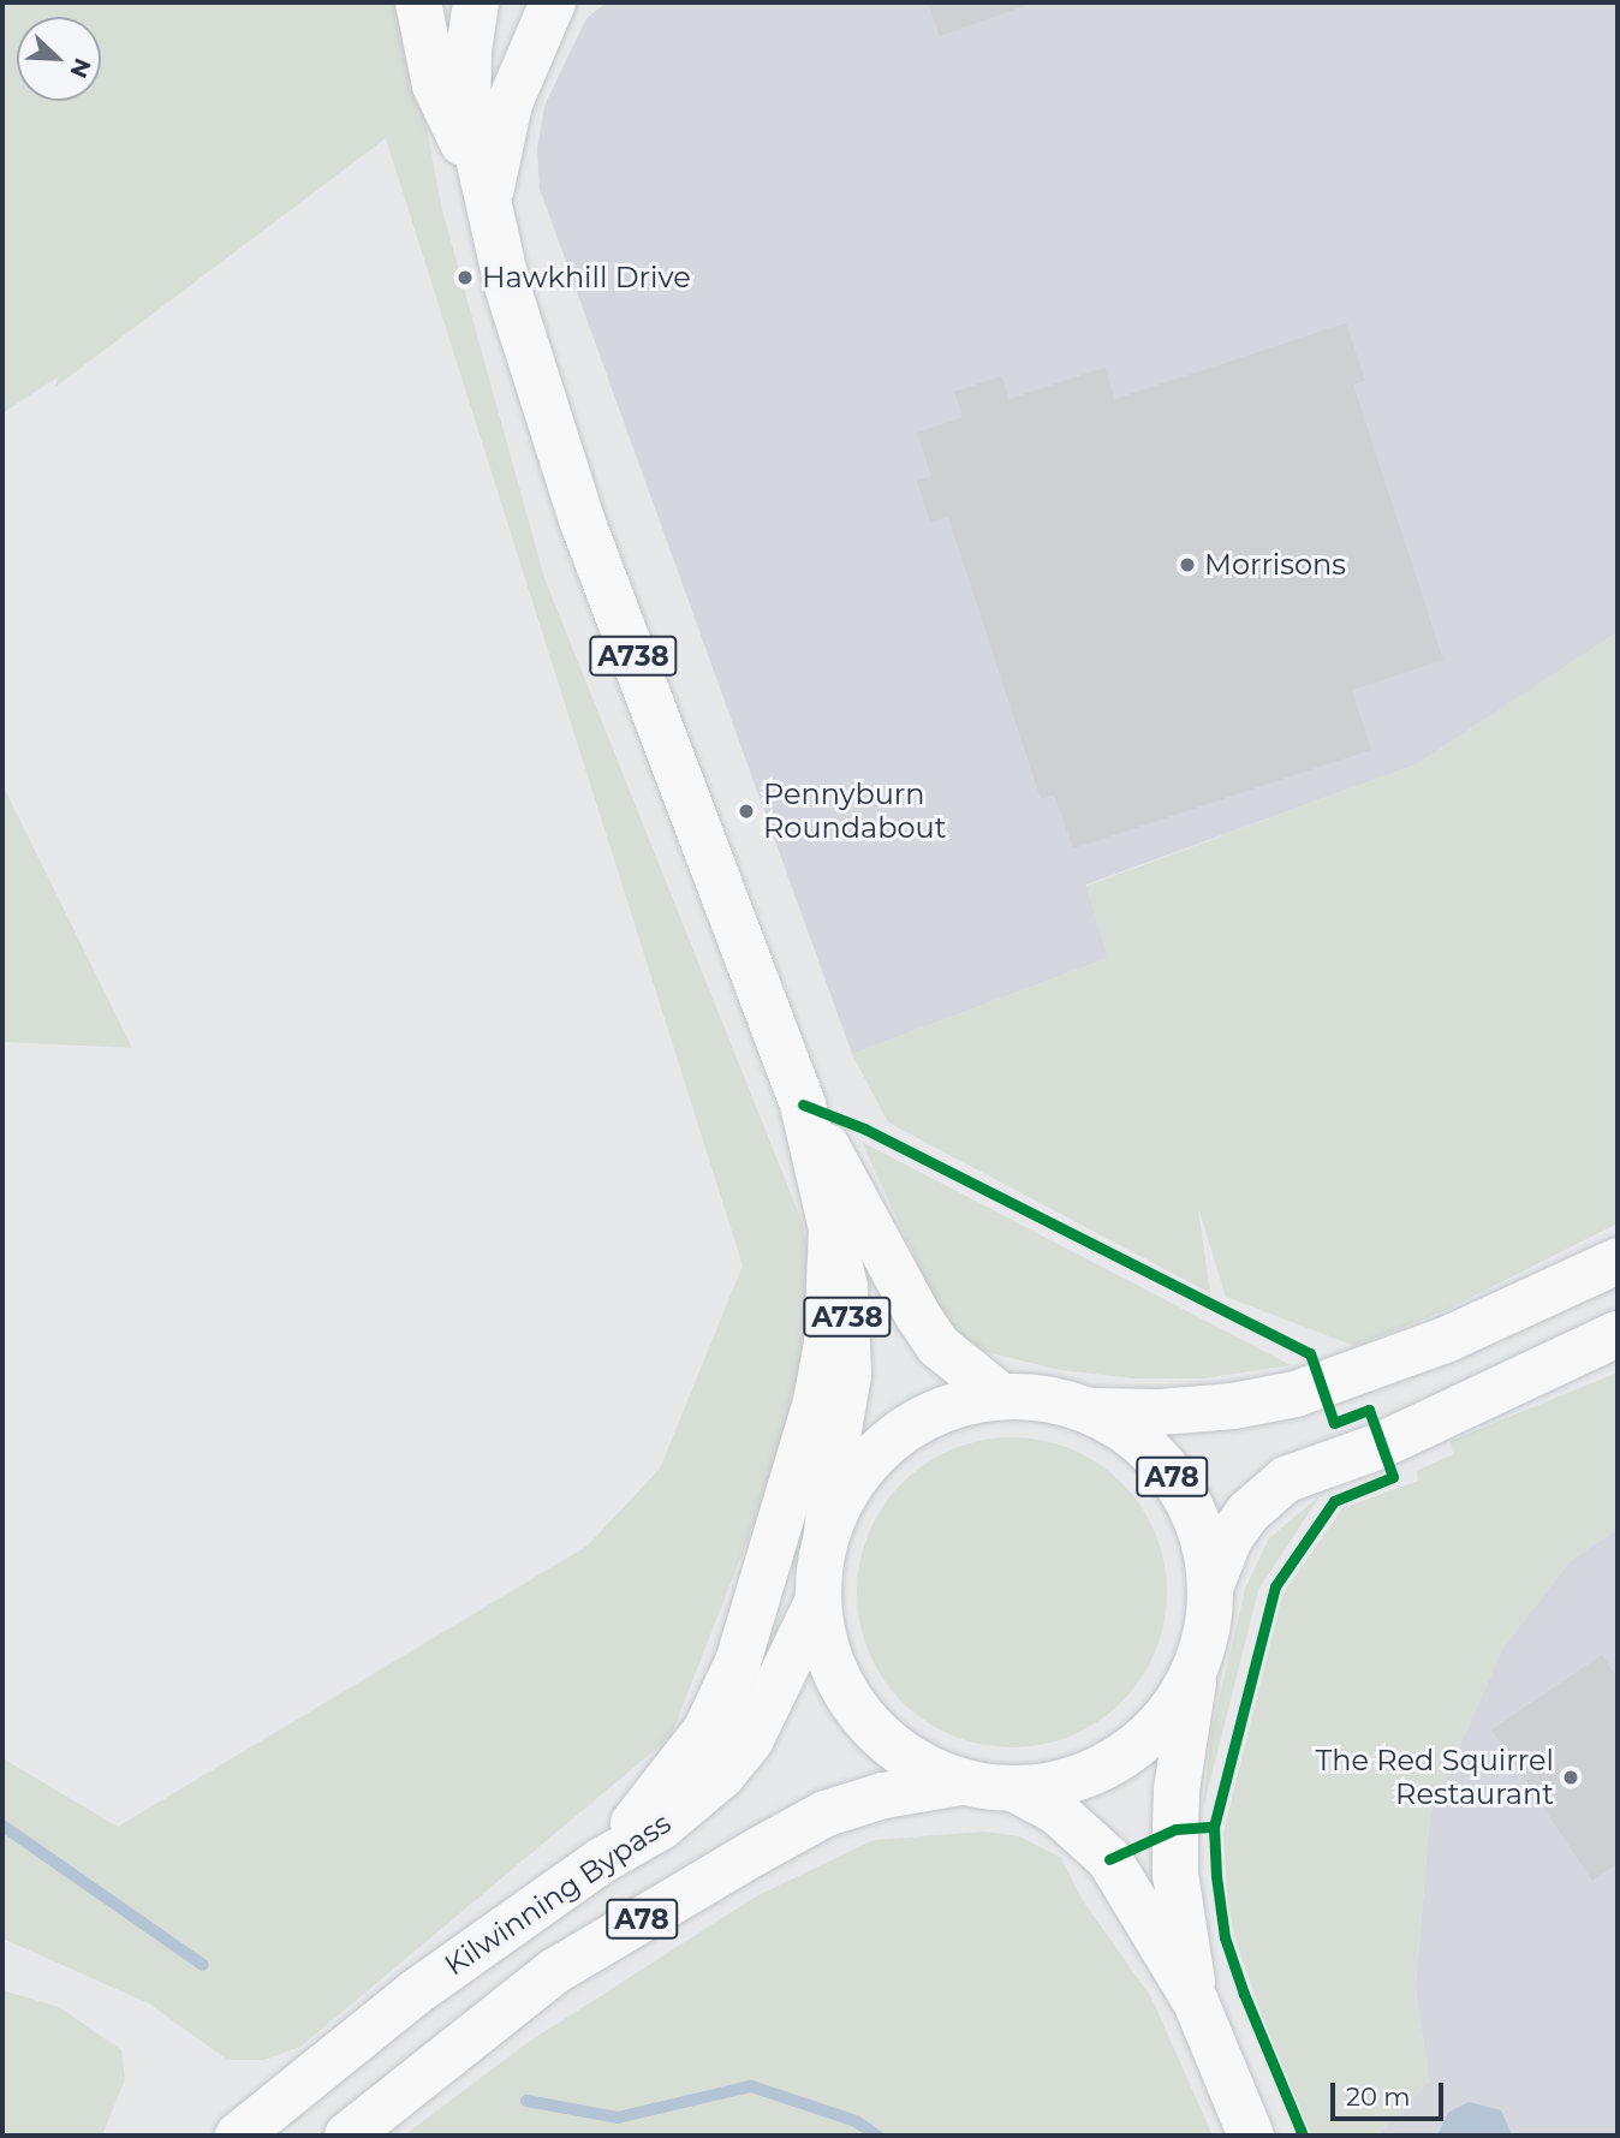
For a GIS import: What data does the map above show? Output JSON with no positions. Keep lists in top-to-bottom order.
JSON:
{
  "streets": {
    "main road": ["A738", "A78", "Kilwinning Bypass"]
  },
  "crossings": [
    ["A738", "A78"],
    ["A78", "Kilwinning Bypass"]
  ],
  "places": [
    "Hawkhill Drive",
    "Morrisons",
    "Pennyburn Roundabout",
    "The Red Squirrel Restaurant"
  ],
  "scale_bar": "20 m",
  "north": "bottom right"
}
